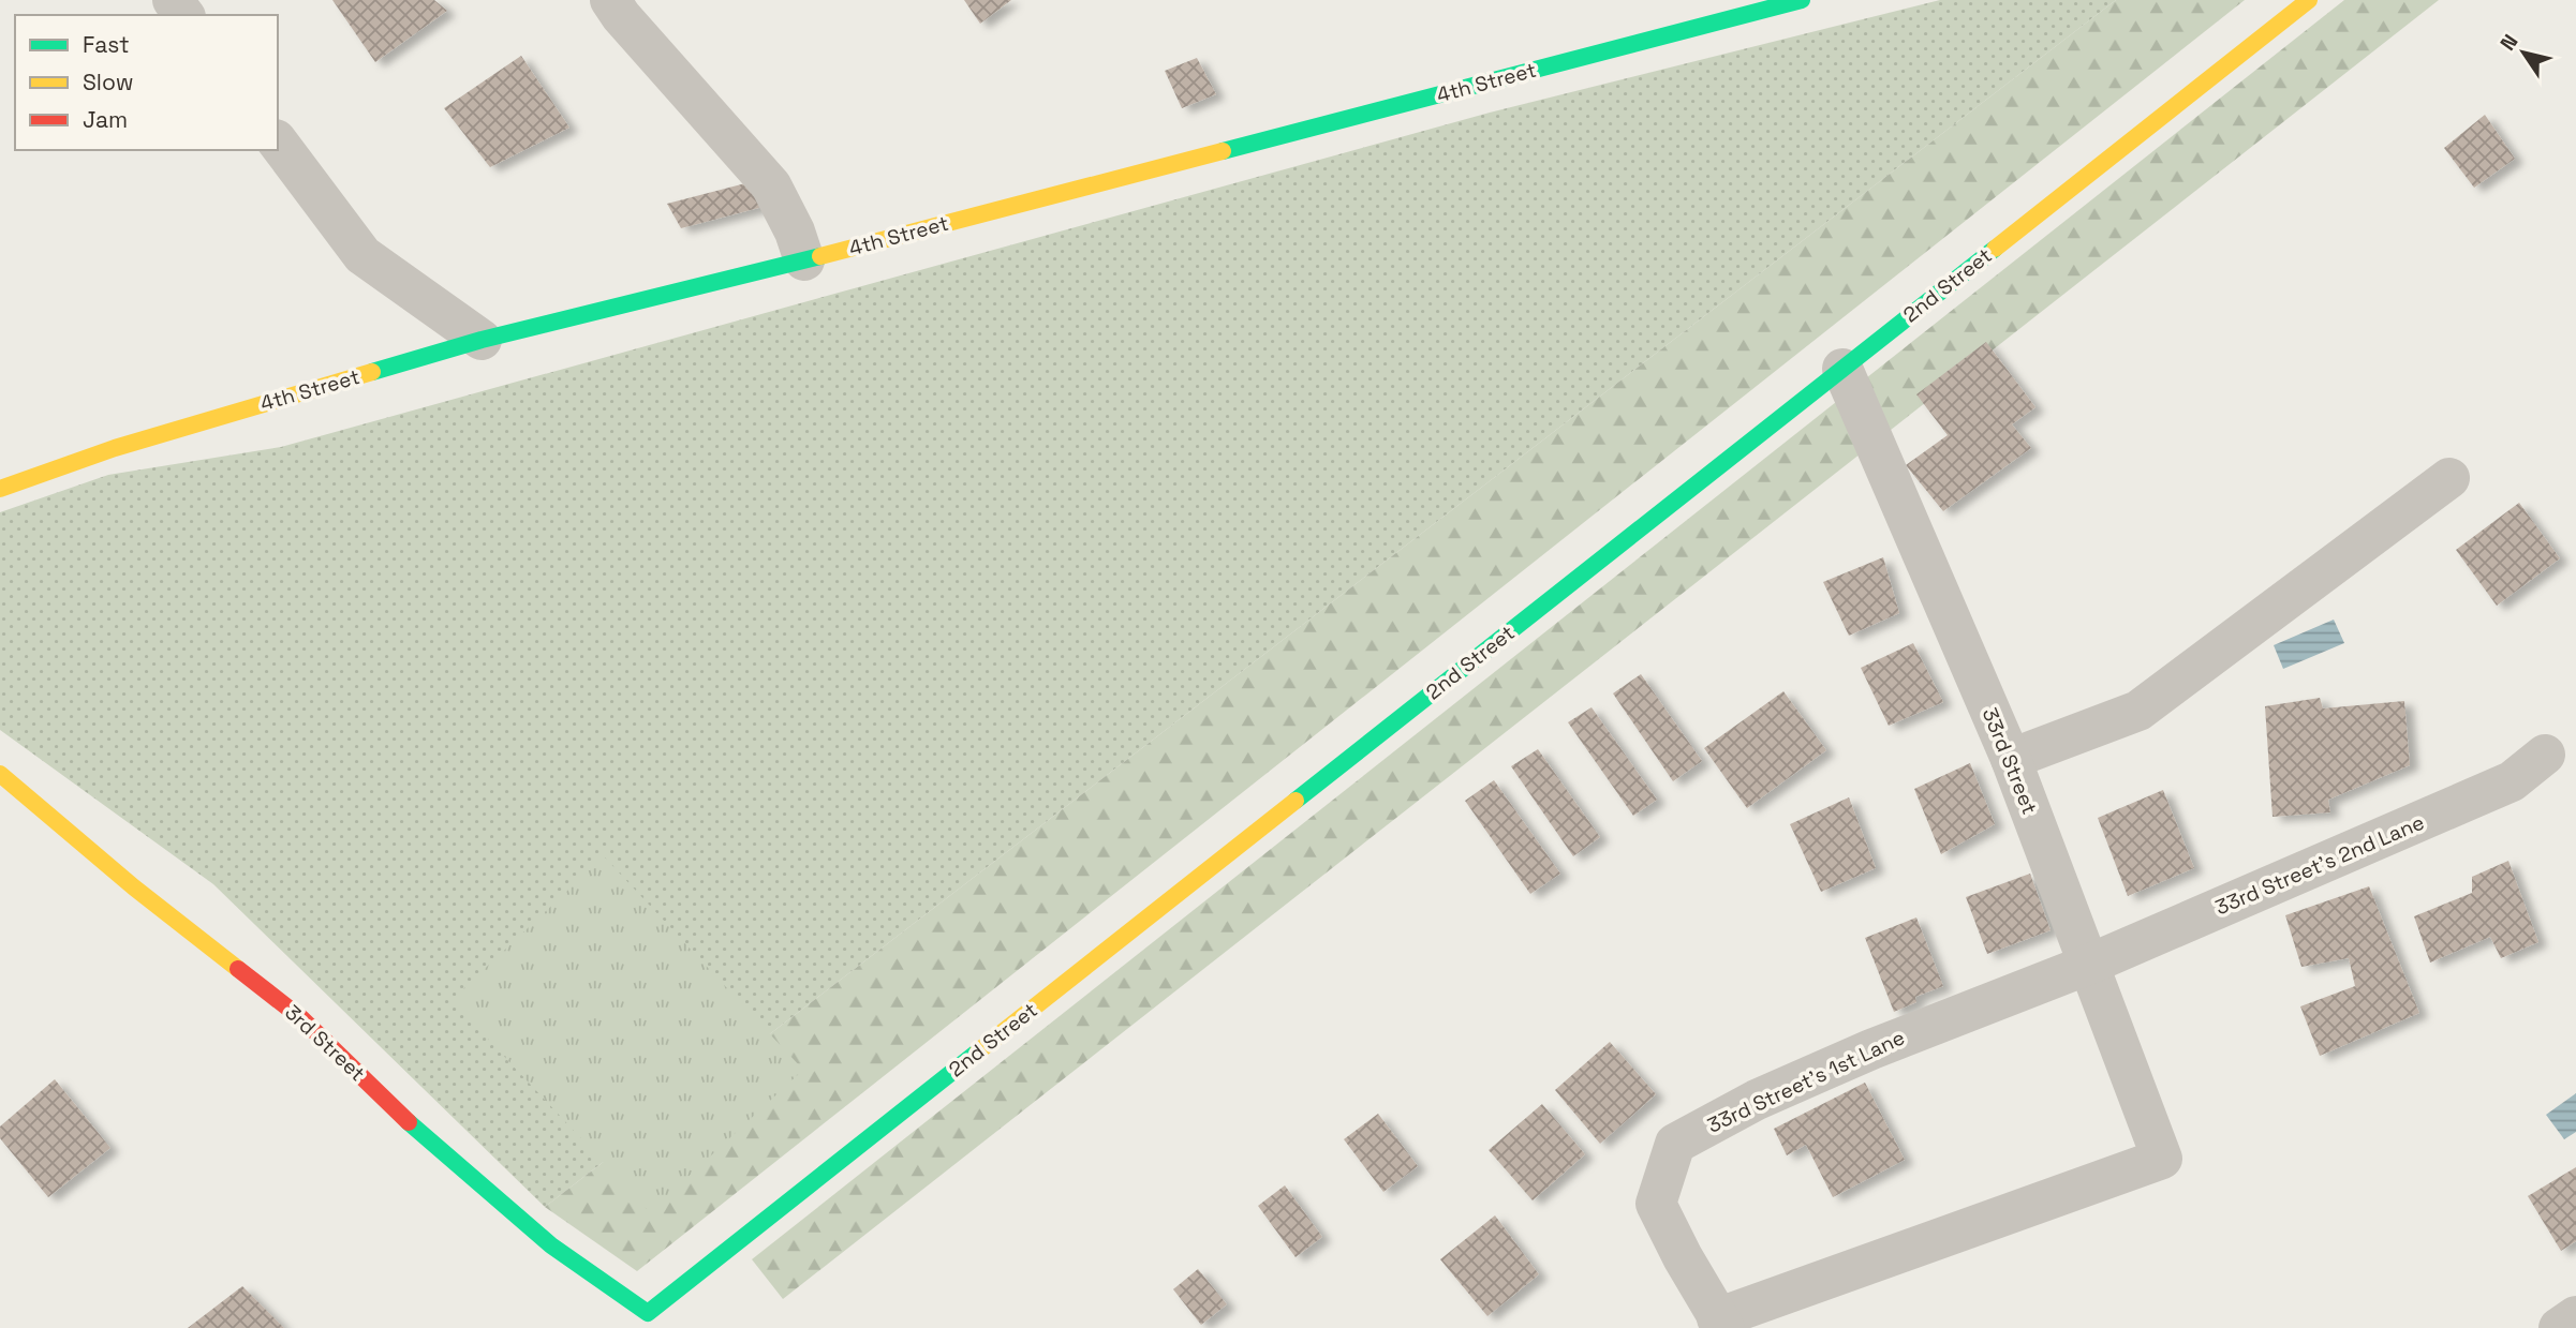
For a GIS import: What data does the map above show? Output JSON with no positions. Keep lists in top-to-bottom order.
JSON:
{
  "streets": {
    "street": [
      "4th Street",
      "2nd Street",
      "33rd Street",
      "33rd Street's 2nd Lane",
      "3rd Street",
      "33rd Street's 1st Lane"
    ]
  },
  "crossings": [
    ["2nd Street", "33rd Street"],
    ["2nd Street", "3rd Street"],
    ["33rd Street", "33rd Street's 2nd Lane"],
    ["33rd Street", "33rd Street's 1st Lane"],
    ["33rd Street's 2nd Lane", "33rd Street's 1st Lane"]
  ],
  "legend": ["Fast", "Slow", "Jam"],
  "north": "top left"
}
